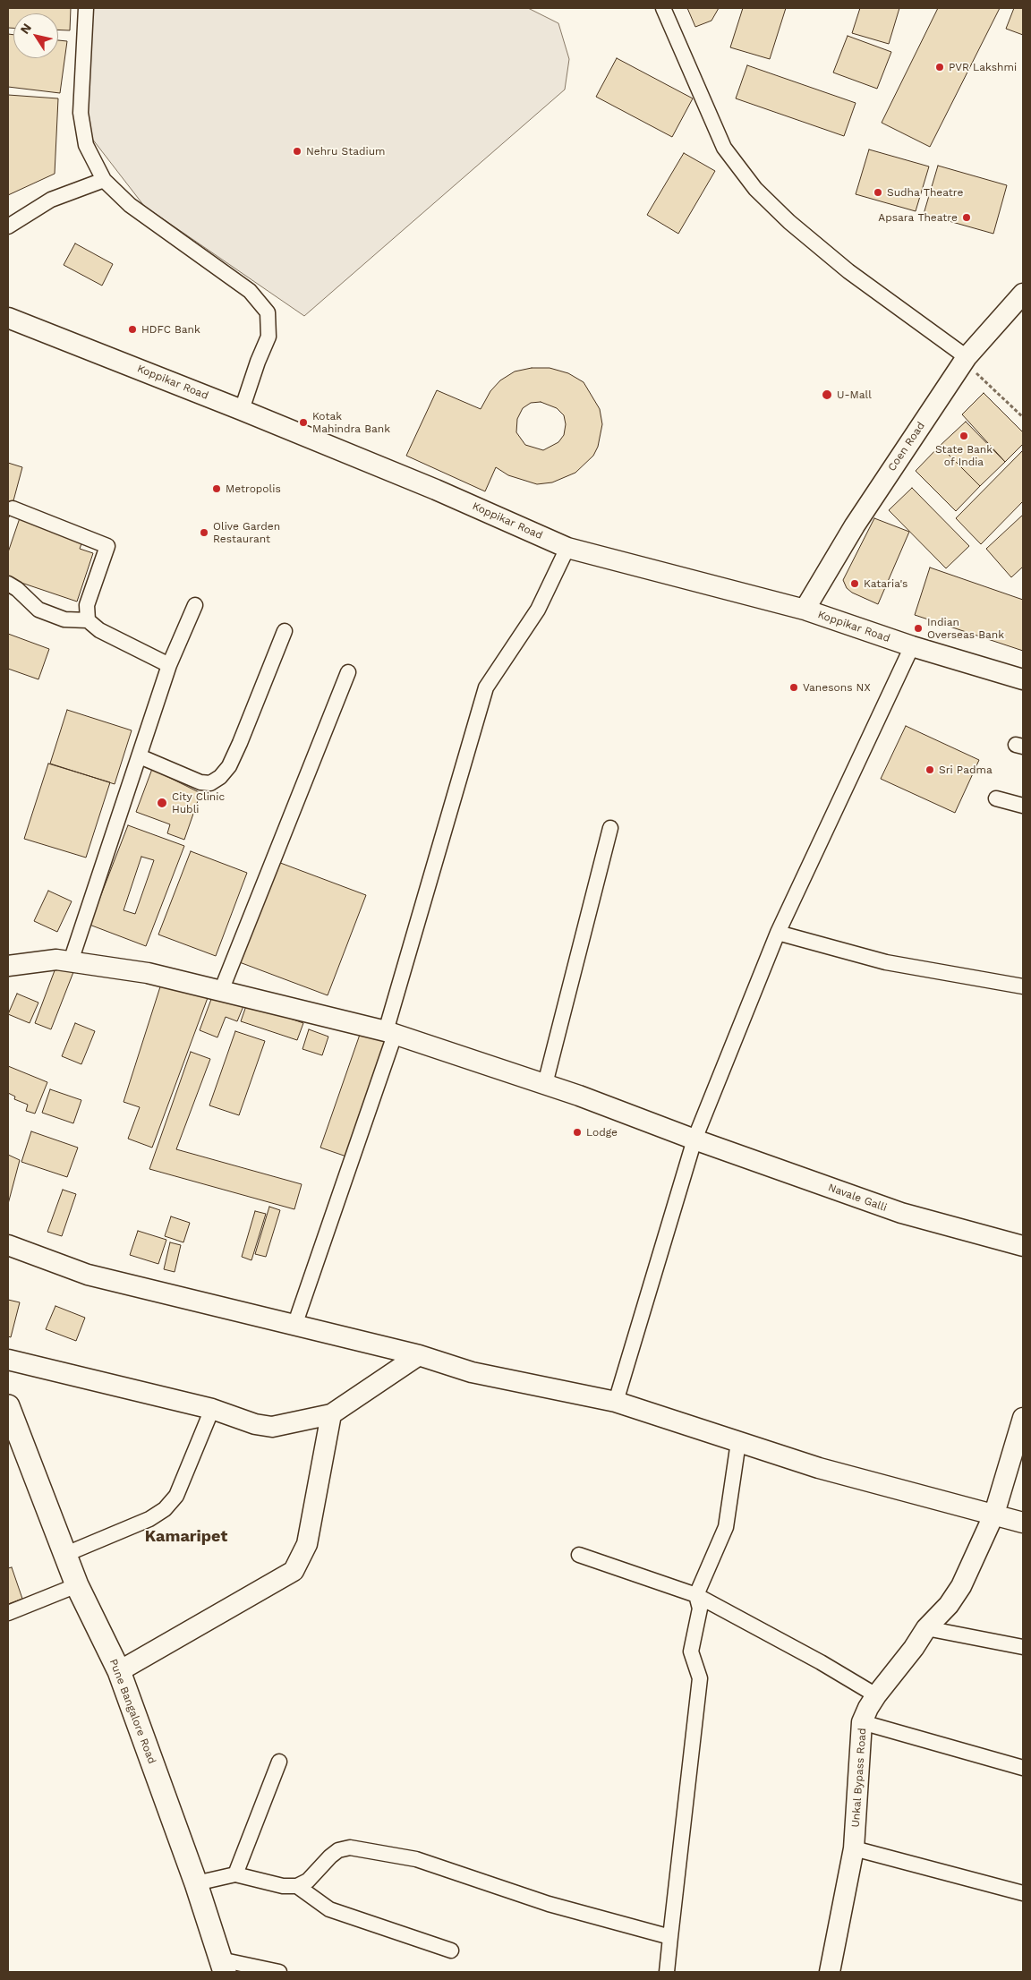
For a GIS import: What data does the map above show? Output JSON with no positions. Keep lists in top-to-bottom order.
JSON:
{
  "streets": {
    "main road": ["Pune Bangalore Road"],
    "street": [
      "Koppikar Road",
      "Coen Road",
      "Navale Galli",
      "Unkal Bypass Road"
    ]
  },
  "crossings": [
    ["Koppikar Road", "Coen Road"]
  ],
  "districts": ["Kamaripet"],
  "places": [
    "PVR Lakshmi",
    "Nehru Stadium",
    "Sudha Theatre",
    "Apsara Theatre",
    "HDFC Bank",
    "U-Mall",
    "Kotak Mahindra Bank",
    "State Bank of India",
    "Metropolis",
    "Olive Garden Restaurant",
    "Kataria's",
    "Indian Overseas Bank",
    "Vanesons NX",
    "Sri Padma",
    "City Clinic Hubli",
    "Lodge"
  ],
  "north": "top left"
}
